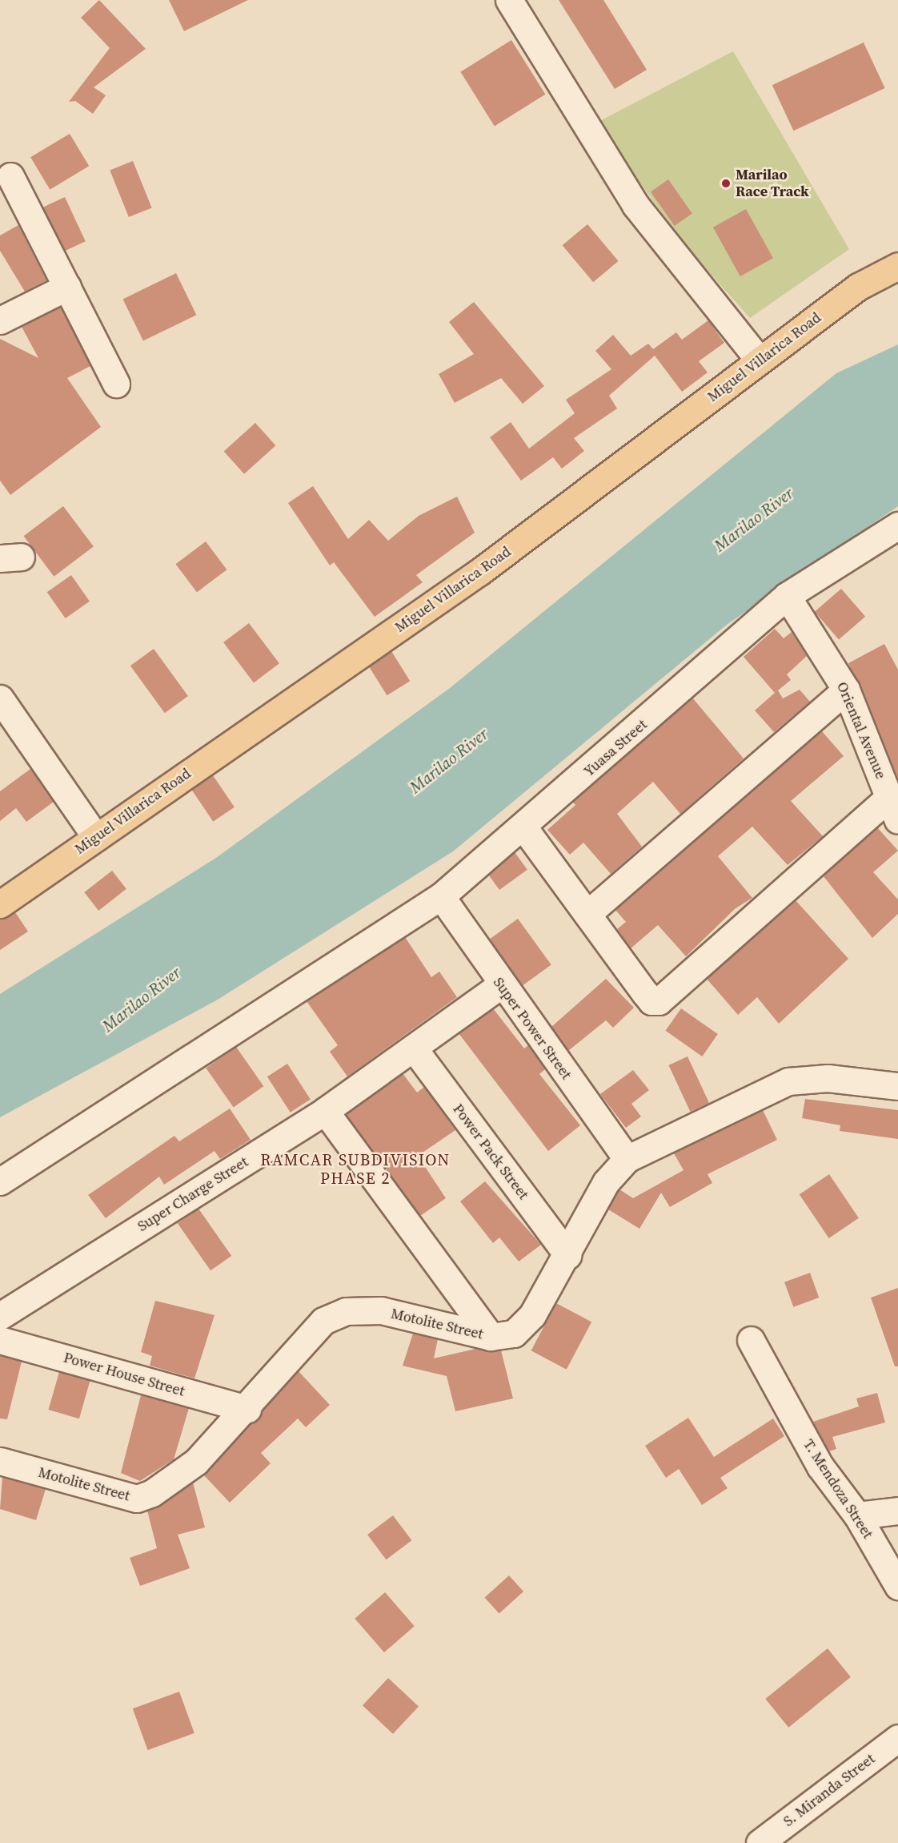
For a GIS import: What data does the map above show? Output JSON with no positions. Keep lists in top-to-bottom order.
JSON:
{
  "streets": {
    "main road": ["Miguel Villarica Road"],
    "street": [
      "Oriental Avenue",
      "Yuasa Street",
      "Super Power Street",
      "Power Pack Street",
      "Super Charge Street",
      "Motolite Street",
      "Power House Street",
      "T. Mendoza Street",
      "S. Miranda Street"
    ]
  },
  "crossings": [
    ["Oriental Avenue", "Yuasa Street"],
    ["Yuasa Street", "Super Power Street"],
    ["Super Power Street", "Super Charge Street"],
    ["Super Power Street", "Motolite Street"],
    ["Power Pack Street", "Super Charge Street"],
    ["Power Pack Street", "Motolite Street"],
    ["Motolite Street", "Power House Street"]
  ],
  "districts": ["RAMCAR SUBDIVISION PHASE 2"],
  "water": ["Marilao River"],
  "places": ["Marilao Race Track"]
}
